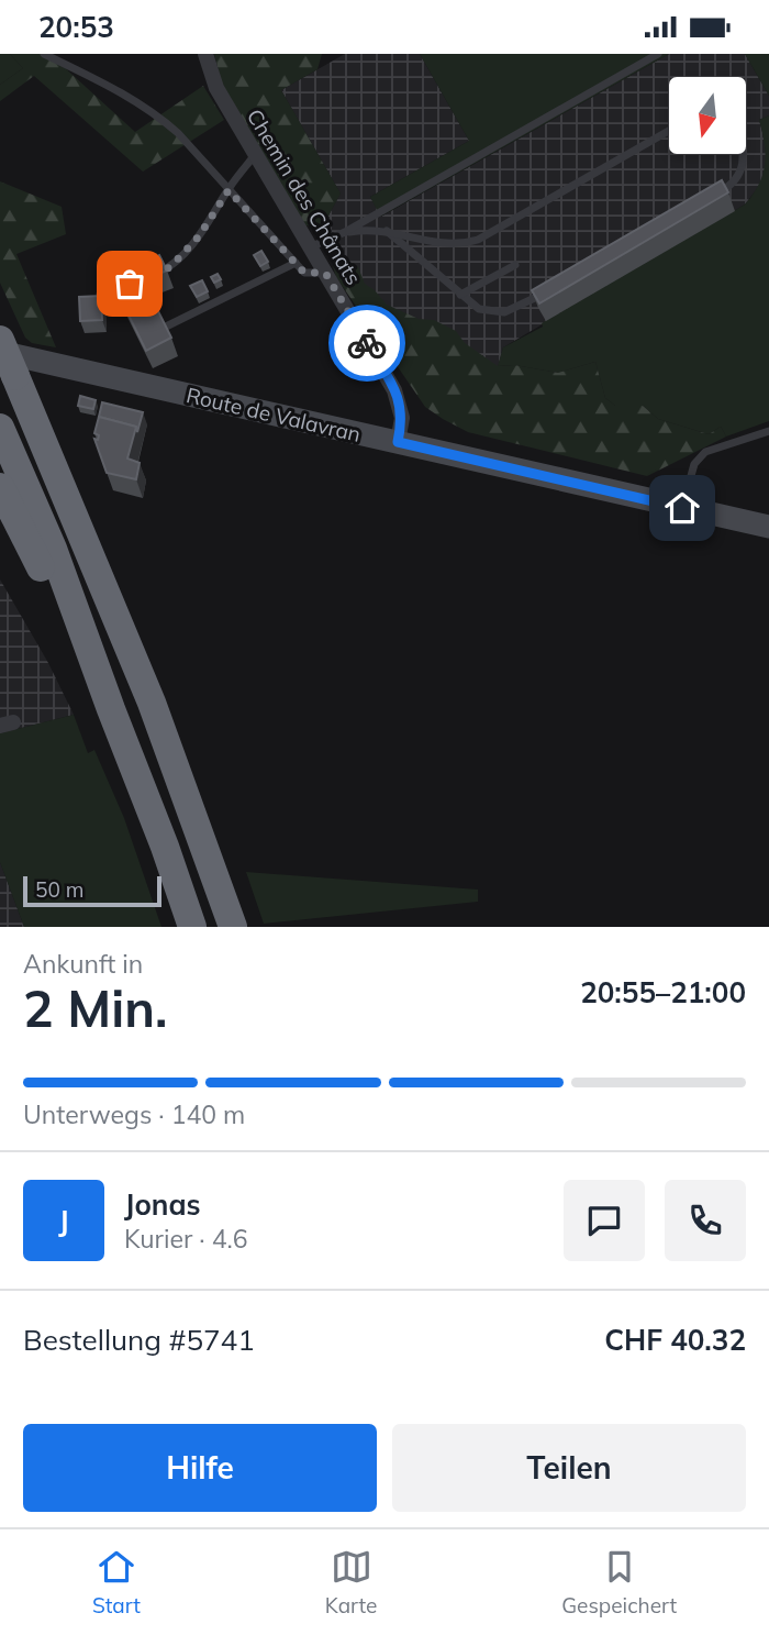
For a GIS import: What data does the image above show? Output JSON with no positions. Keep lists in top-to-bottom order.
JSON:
{
  "streets": {
    "street": ["Chemin des Chânats", "Route de Valavran"]
  },
  "crossings": [
    ["Chemin des Chânats", "Route de Valavran"]
  ],
  "scale_bar": "50 m",
  "north": "bottom",
  "page": {
    "status": "20:53",
    "scale": "50 m",
    "heading": ["2 Min.", "Ankunft in", "20:55–21:00"],
    "panel": [
      "Jonas",
      "Kurier · 4.6",
      "Bestellung #5741",
      "CHF 40.32"
    ],
    "bar": "Unterwegs · 140 m",
    "round": "J",
    "buttons": ["Hilfe", "Teilen"],
    "tabs": ["Start", "Karte", "Gespeichert"]
  }
}
